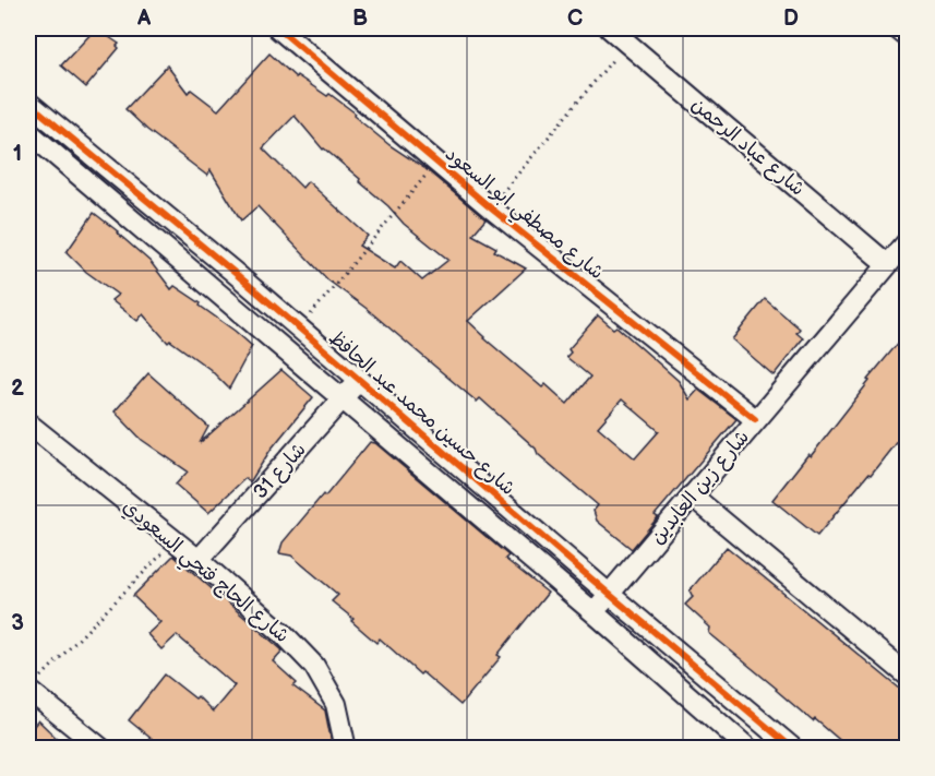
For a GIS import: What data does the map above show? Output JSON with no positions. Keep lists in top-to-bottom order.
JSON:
{
  "streets": {
    "street": [
      "شارع عباد الرحمن",
      "شارع مصطفي ابو السعود",
      "شارع حسين محمد عبد الحافظ",
      "شارع 31",
      "شارع زين العابدين",
      "شارع الحاج فتحي السعودي"
    ]
  },
  "crossings": [
    ["شارع عباد الرحمن", "شارع زين العابدين"],
    ["شارع مصطفي ابو السعود", "شارع زين العابدين"],
    ["شارع حسين محمد عبد الحافظ", "شارع 31"],
    ["شارع حسين محمد عبد الحافظ", "شارع زين العابدين"],
    ["شارع 31", "شارع الحاج فتحي السعودي"]
  ],
  "grid": {
    "columns": [
      "A",
      "B",
      "C",
      "D"
    ],
    "rows": ["1", "2", "3"]
  }
}
